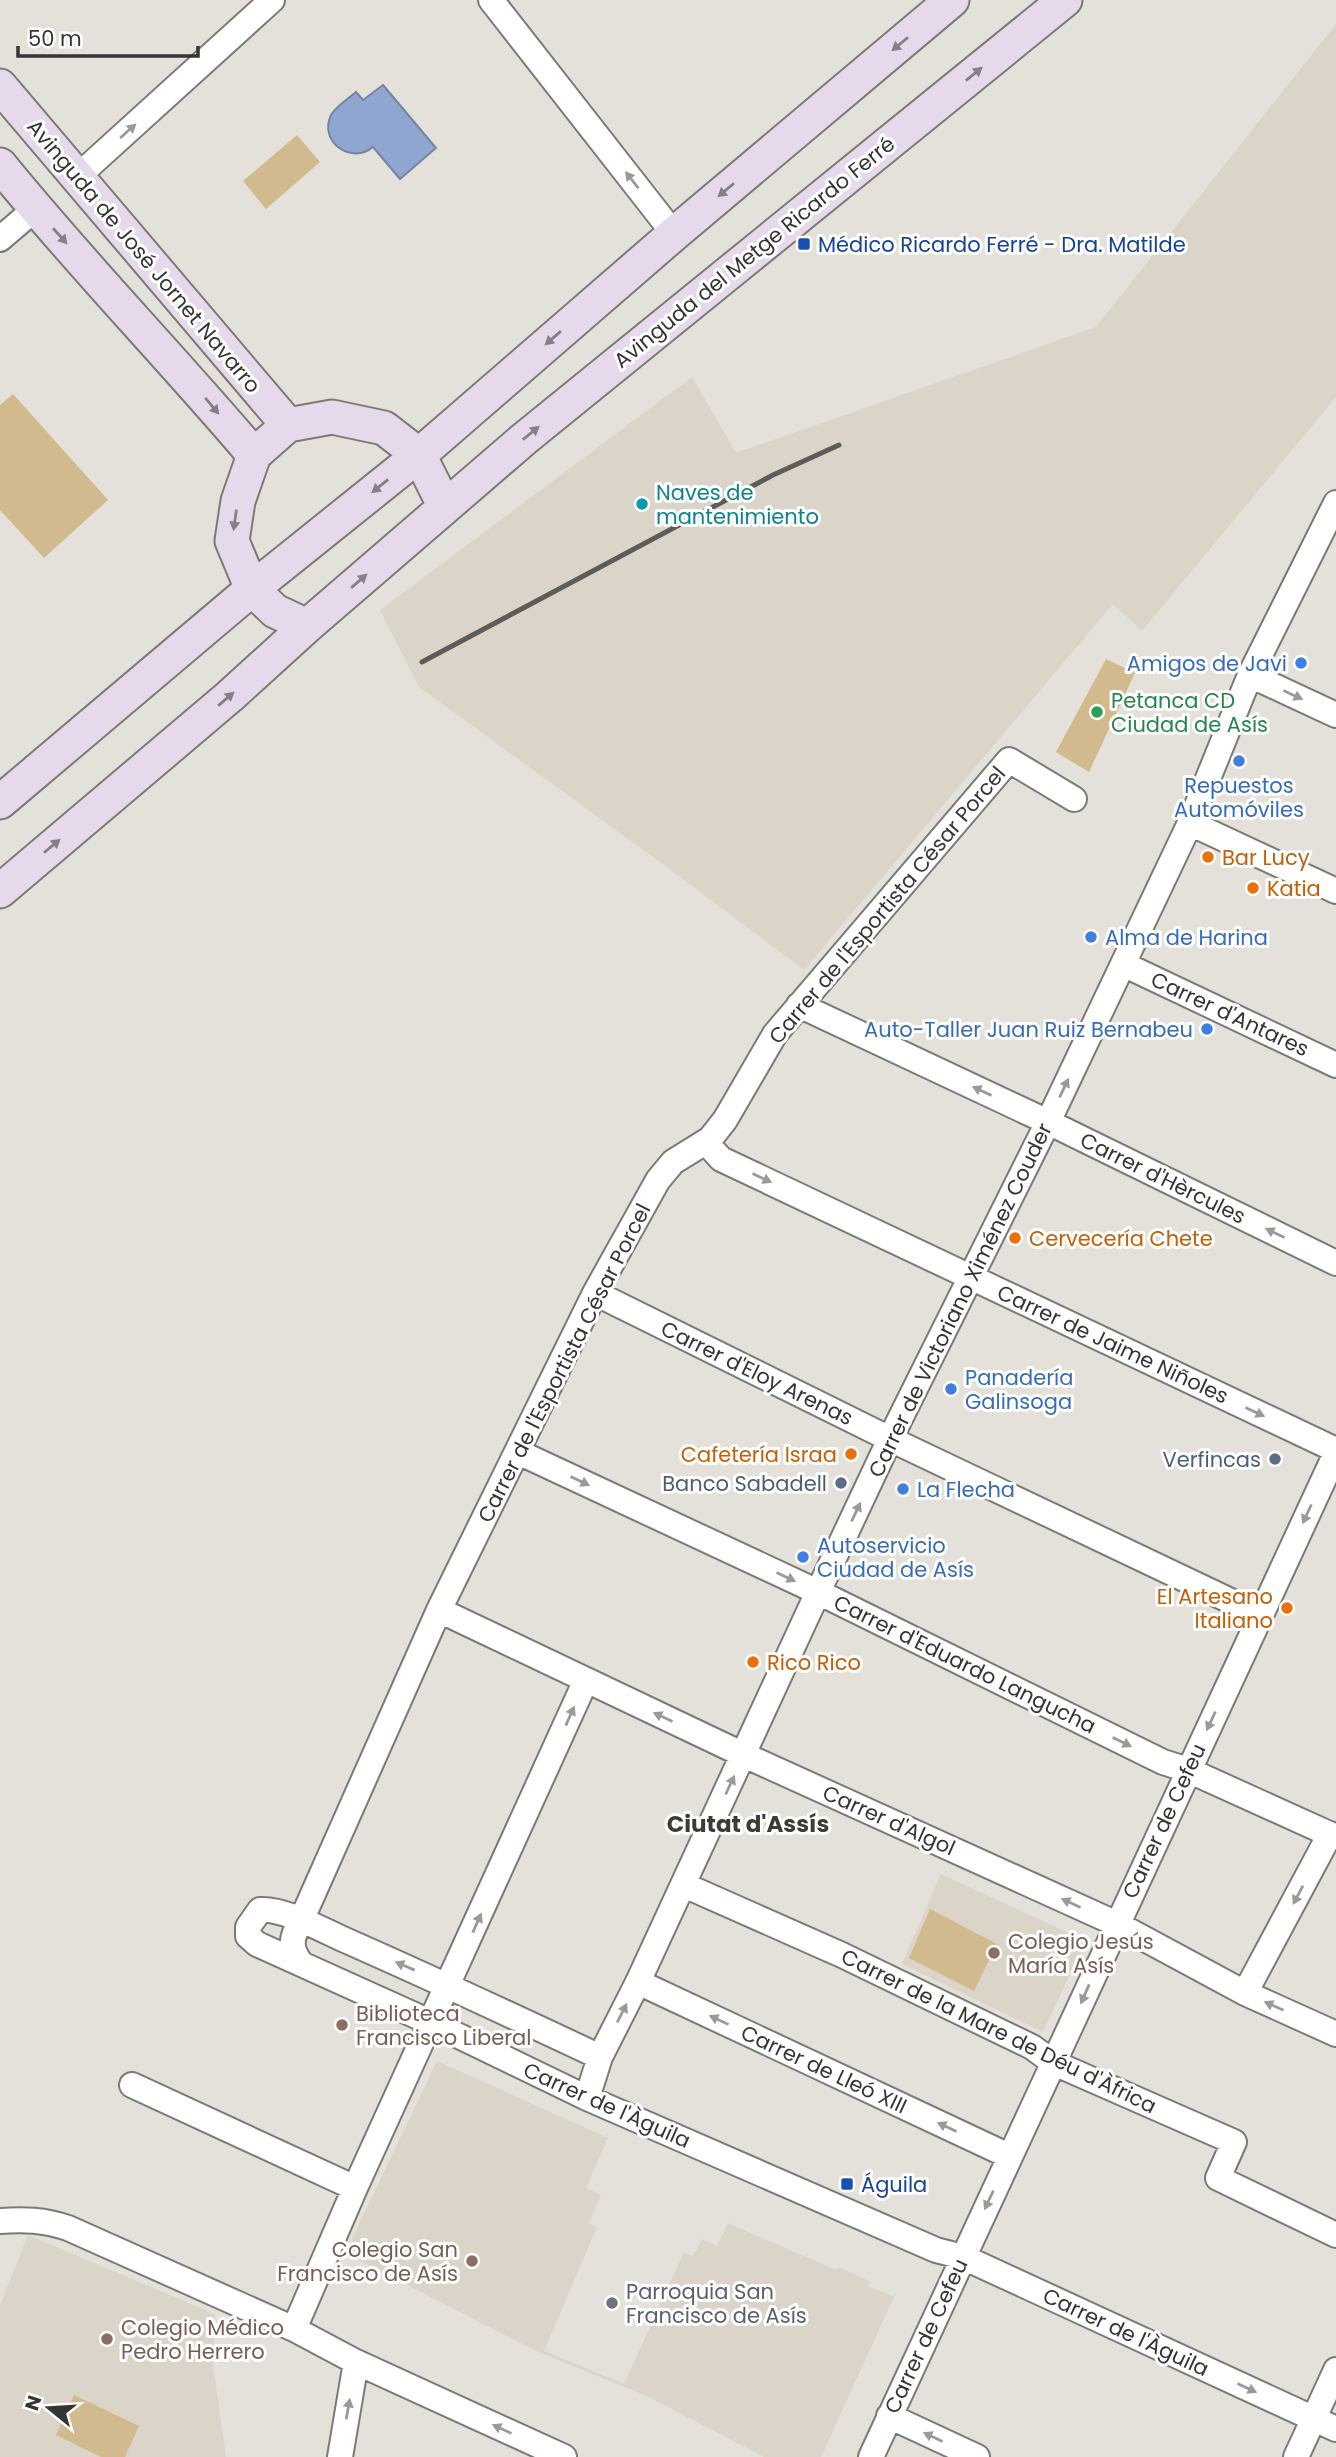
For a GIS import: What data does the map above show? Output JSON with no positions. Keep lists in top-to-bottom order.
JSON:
{
  "streets": {
    "street": [
      "Avinguda del Metge Ricardo Ferré",
      "Avinguda de José Jornet Navarro",
      "Carrer de l'Esportista César Porcel",
      "Carrer d'Antares",
      "Carrer d'Hèrcules",
      "Carrer de Victoriano Ximénez Couder",
      "Carrer de Jaime Niñoles",
      "Carrer d'Eloy Arenas",
      "Carrer d'Eduardo Langucha",
      "Carrer d'Algol",
      "Carrer de Cefeu",
      "Carrer de la Mare de Déu d'Àfrica",
      "Carrer de Lleó XIII",
      "Carrer de l'Àguila"
    ]
  },
  "crossings": [
    ["Carrer de l'Esportista César Porcel", "Carrer d'Hèrcules"],
    ["Carrer de l'Esportista César Porcel", "Carrer de Jaime Niñoles"],
    ["Carrer de l'Esportista César Porcel", "Carrer d'Eloy Arenas"],
    ["Carrer de l'Esportista César Porcel", "Carrer d'Eduardo Langucha"],
    ["Carrer de l'Esportista César Porcel", "Carrer d'Algol"],
    ["Carrer de l'Esportista César Porcel", "Carrer de l'Àguila"],
    ["Carrer d'Antares", "Carrer de Victoriano Ximénez Couder"],
    ["Carrer d'Hèrcules", "Carrer de Victoriano Ximénez Couder"],
    ["Carrer de Victoriano Ximénez Couder", "Carrer de Jaime Niñoles"],
    ["Carrer de Victoriano Ximénez Couder", "Carrer d'Eloy Arenas"],
    ["Carrer de Victoriano Ximénez Couder", "Carrer d'Eduardo Langucha"],
    ["Carrer de Victoriano Ximénez Couder", "Carrer d'Algol"],
    ["Carrer de Victoriano Ximénez Couder", "Carrer de la Mare de Déu d'Àfrica"],
    ["Carrer de Victoriano Ximénez Couder", "Carrer de Lleó XIII"],
    ["Carrer de Victoriano Ximénez Couder", "Carrer de l'Àguila"],
    ["Carrer de Jaime Niñoles", "Carrer de Cefeu"],
    ["Carrer d'Eloy Arenas", "Carrer de Cefeu"],
    ["Carrer d'Eduardo Langucha", "Carrer de Cefeu"],
    ["Carrer d'Algol", "Carrer de Cefeu"],
    ["Carrer de Cefeu", "Carrer de la Mare de Déu d'Àfrica"],
    ["Carrer de Cefeu", "Carrer de Lleó XIII"],
    ["Carrer de Cefeu", "Carrer de l'Àguila"]
  ],
  "one_way": [
    "Carrer d'Hèrcules",
    "Carrer de Jaime Niñoles",
    "Carrer d'Eduardo Langucha",
    "Carrer d'Algol",
    "Carrer de Cefeu",
    "Carrer de Lleó XIII"
  ],
  "districts": ["Ciutat d'Assís"],
  "places": {
    "transit": ["Médico Ricardo Ferré - Dra. Matilde", "Águila"],
    "other": [
      "Naves de mantenimiento",
      "Amigos de Javi",
      "Petanca CD Ciudad de Asís",
      "Repuestos Automóviles",
      "Bar Lucy",
      "Katia",
      "Alma de Harina",
      "Auto-Taller Juan Ruiz Bernabeu",
      "Cervecería Chete",
      "Panadería Galinsoga",
      "Cafetería Israa",
      "Verfincas",
      "Banco Sabadell",
      "La Flecha",
      "Autoservicio Ciudad de Asís",
      "El Artesano Italiano",
      "Rico Rico",
      "Colegio Jesús María Asís",
      "Biblioteca Francisco Liberal",
      "Colegio San Francisco de Asís",
      "Parroquia San Francisco de Asís",
      "Colegio Médico Pedro Herrero"
    ]
  },
  "scale_bar": "50 m",
  "north": "left"
}
